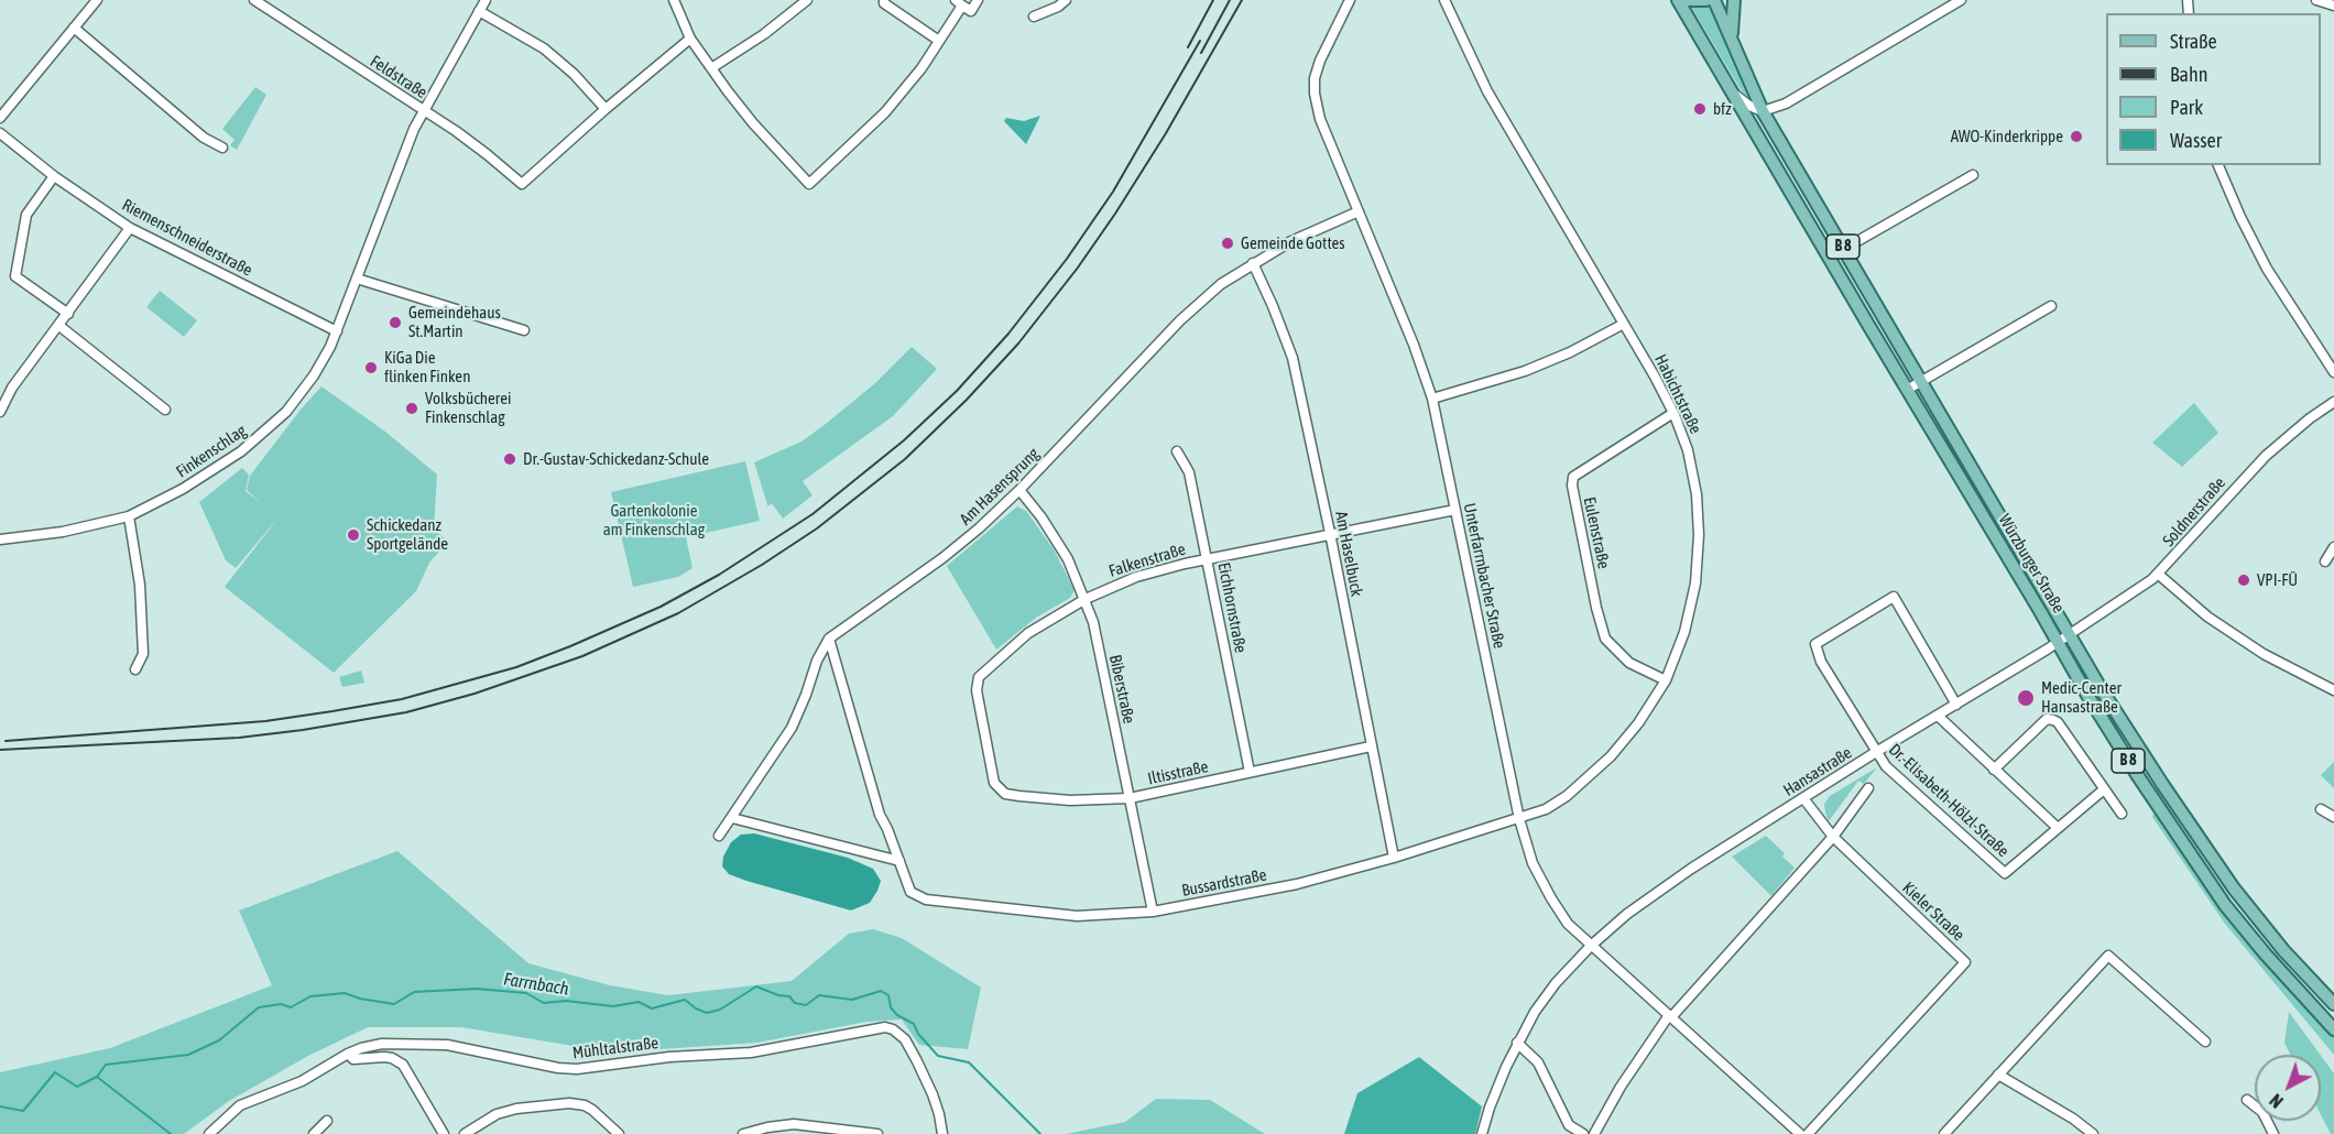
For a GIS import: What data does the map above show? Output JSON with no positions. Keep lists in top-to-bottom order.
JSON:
{
  "streets": {
    "main road": ["B 8", "Würzburger Straße"],
    "street": [
      "Feldstraße",
      "Riemenschneiderstraße",
      "Habichtstraße",
      "Finkenschlag",
      "Am Hasensprung",
      "Soldnerstraße",
      "Eulenstraße",
      "Am Haselbuck",
      "Falkenstraße",
      "Unterfarrnbacher Straße",
      "Eichhornstraße",
      "Biberstraße",
      "Hansastraße",
      "Iltisstraße",
      "Dr.-Elisabeth-Hölzl-Straße",
      "Bussardstraße",
      "Kieler Straße",
      "Mühltalstraße"
    ]
  },
  "crossings": [
    ["Feldstraße", "Finkenschlag"],
    ["Riemenschneiderstraße", "Finkenschlag"],
    ["Habichtstraße", "Eulenstraße"],
    ["Habichtstraße", "Unterfarrnbacher Straße"],
    ["Habichtstraße", "Bussardstraße"],
    ["Am Hasensprung", "Am Haselbuck"],
    ["Am Hasensprung", "Unterfarrnbacher Straße"],
    ["Am Hasensprung", "Biberstraße"],
    ["Soldnerstraße", "Würzburger Straße"],
    ["Soldnerstraße", "Hansastraße"],
    ["Am Haselbuck", "Falkenstraße"],
    ["Am Haselbuck", "Iltisstraße"],
    ["Am Haselbuck", "Bussardstraße"],
    ["Falkenstraße", "Unterfarrnbacher Straße"],
    ["Falkenstraße", "Eichhornstraße"],
    ["Falkenstraße", "Biberstraße"],
    ["Falkenstraße", "Iltisstraße"],
    ["Würzburger Straße", "Hansastraße"],
    ["Unterfarrnbacher Straße", "Hansastraße"],
    ["Unterfarrnbacher Straße", "Bussardstraße"],
    ["Eichhornstraße", "Iltisstraße"],
    ["Biberstraße", "Iltisstraße"],
    ["Biberstraße", "Bussardstraße"],
    ["Hansastraße", "Dr.-Elisabeth-Hölzl-Straße"],
    ["Hansastraße", "Kieler Straße"]
  ],
  "water": ["Farrnbach"],
  "parks": ["Gartenkolonie am Finkenschlag"],
  "places": [
    "bfz",
    "AWO-Kinderkrippe",
    "Gemeinde Gottes",
    "Gemeindehaus St.Martin",
    "KiGa Die flinken Finken",
    "Volksbücherei Finkenschlag",
    "Dr.-Gustav-Schickedanz-Schule",
    "Schickedanz Sportgelände",
    "VPI-FÜ",
    "Medic-Center Hansastraße"
  ],
  "legend": [
    "Straße",
    "Bahn",
    "Park",
    "Wasser"
  ],
  "north": "bottom left"
}
